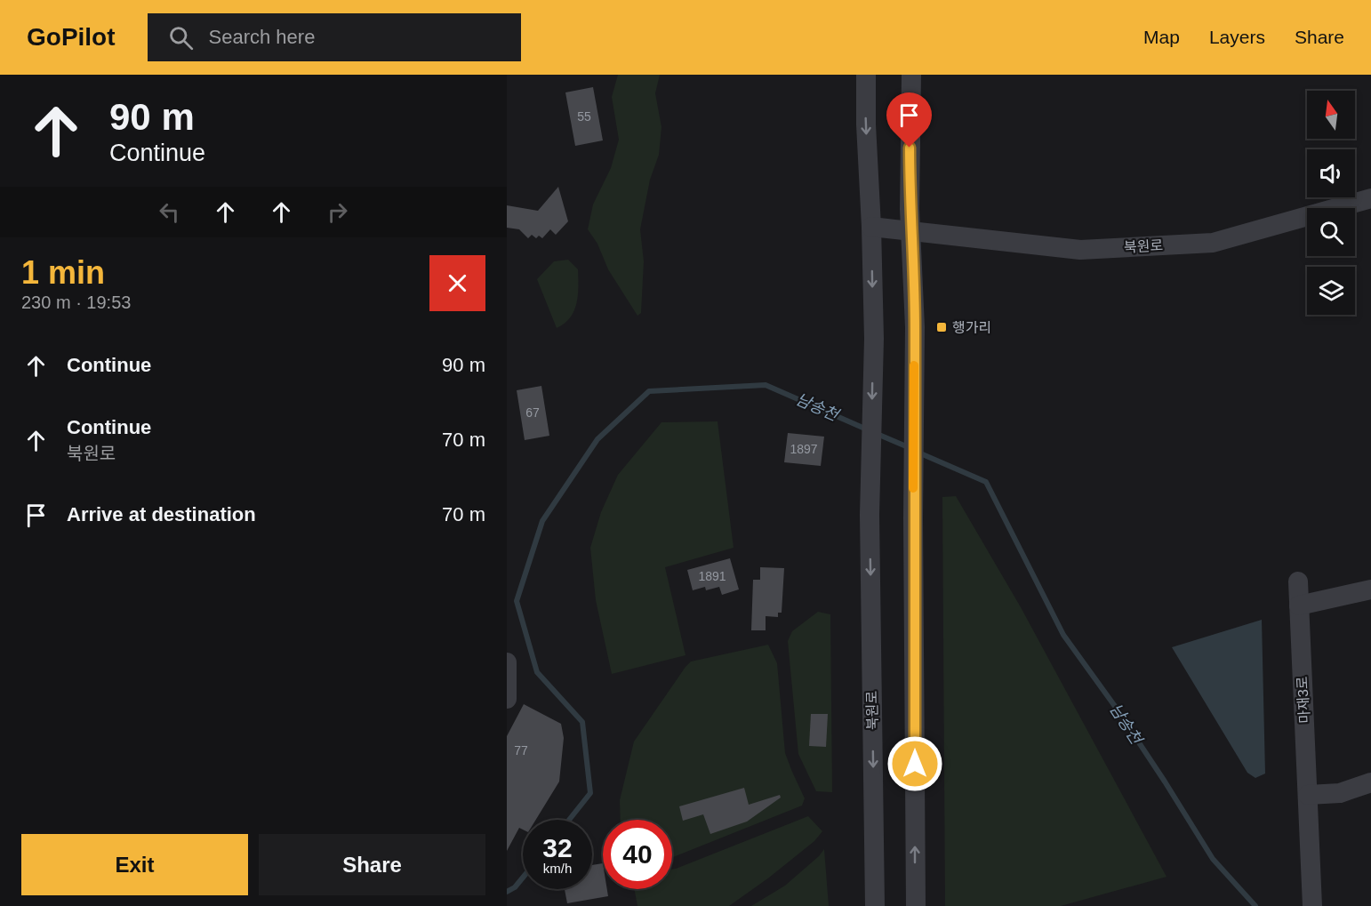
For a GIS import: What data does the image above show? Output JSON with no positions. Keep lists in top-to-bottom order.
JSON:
{
  "streets": {
    "street": ["북원로", "마재3로"]
  },
  "water": ["남송천"],
  "places": {
    "transit": ["행가리"]
  },
  "house_numbers": [
    "55",
    "67",
    "1897",
    "1891",
    "77"
  ],
  "north": "top",
  "page": {
    "header": "GoPilot",
    "search": "Search here",
    "nav": ["Map", "Layers", "Share"],
    "turn": ["90 m", "Continue"],
    "heading": ["1 min", "230 m · 19:53"],
    "list": [
      {
        "name": "Continue",
        "value": "90 m"
      },
      {
        "name": "Continue",
        "note": "북원로",
        "value": "70 m"
      },
      {
        "name": "Arrive at destination",
        "value": "70 m"
      }
    ],
    "speed": "32 km/h",
    "limit": "40",
    "buttons": ["Exit", "Share"]
  }
}
